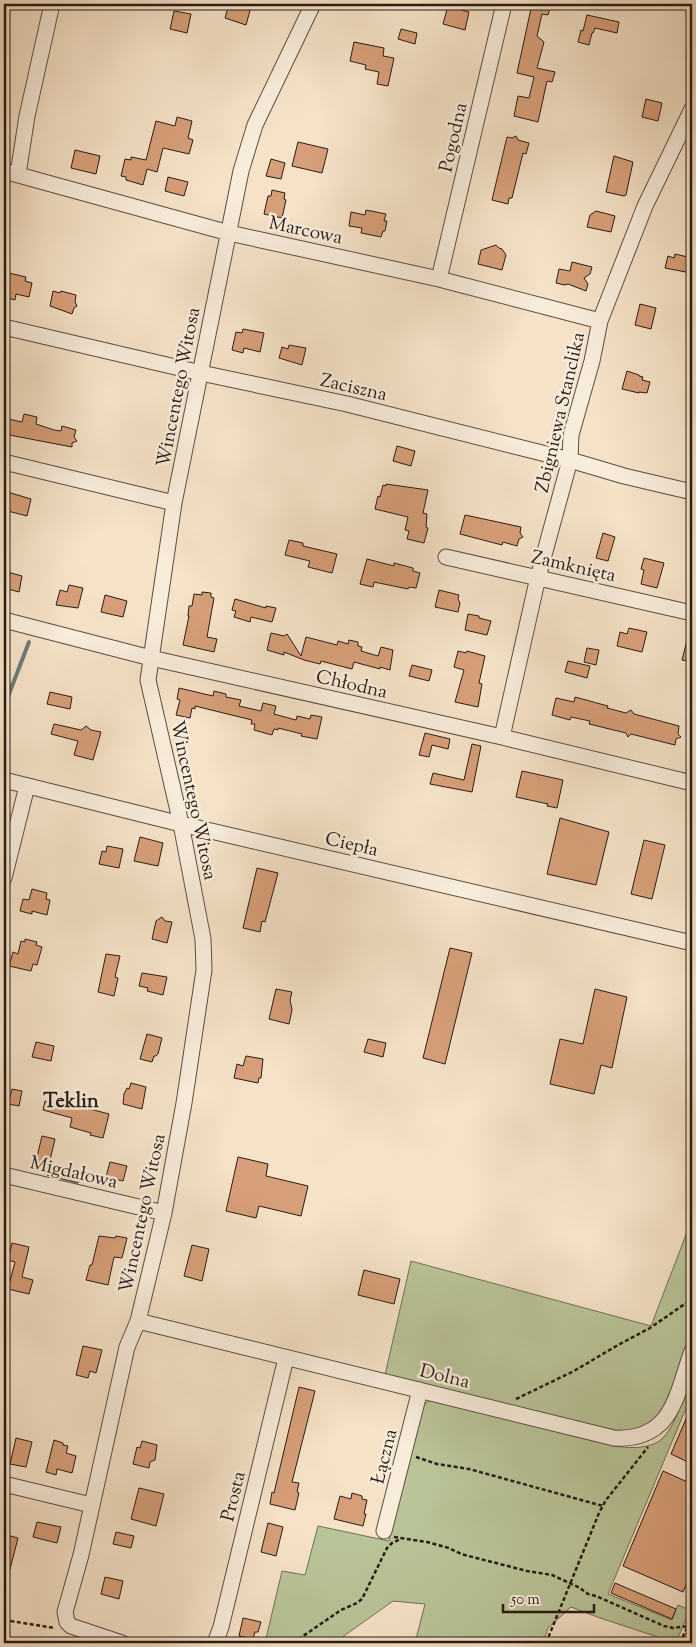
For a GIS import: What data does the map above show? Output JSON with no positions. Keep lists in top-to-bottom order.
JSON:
{
  "streets": {
    "street": [
      "Pogodna",
      "Marcowa",
      "Zaciszna",
      "Wincentego Witosa",
      "Zbigniewa Stanclika",
      "Zamknięta",
      "Chłodna",
      "Ciepła",
      "Migdałowa",
      "Dolna",
      "Łączna",
      "Prosta"
    ]
  },
  "crossings": [
    ["Pogodna", "Marcowa"],
    ["Marcowa", "Wincentego Witosa"],
    ["Marcowa", "Zbigniewa Stanclika"],
    ["Zaciszna", "Wincentego Witosa"],
    ["Zaciszna", "Zbigniewa Stanclika"],
    ["Wincentego Witosa", "Chłodna"],
    ["Wincentego Witosa", "Ciepła"],
    ["Wincentego Witosa", "Migdałowa"],
    ["Wincentego Witosa", "Dolna"],
    ["Zbigniewa Stanclika", "Zamknięta"],
    ["Zbigniewa Stanclika", "Chłodna"],
    ["Dolna", "Łączna"],
    ["Dolna", "Prosta"]
  ],
  "districts": ["Teklin"],
  "scale_bar": "50 m"
}
